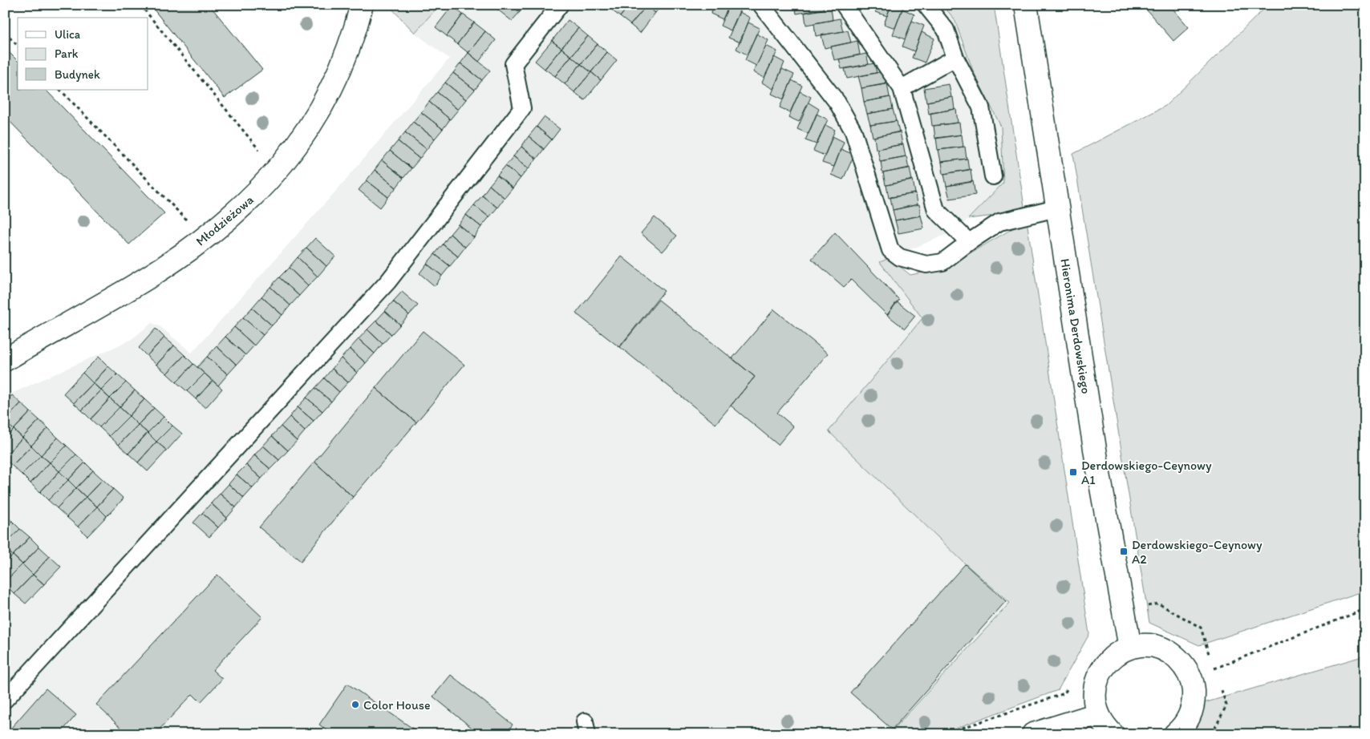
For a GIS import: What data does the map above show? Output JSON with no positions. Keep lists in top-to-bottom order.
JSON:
{
  "streets": {
    "street": ["Młodzieżowa", "Hieronima Derdowskiego"]
  },
  "places": {
    "transit": ["Derdowskiego-Ceynowy A1", "Derdowskiego-Ceynowy A2"],
    "other": ["Color House"]
  },
  "legend": ["Ulica", "Park", "Budynek"]
}
